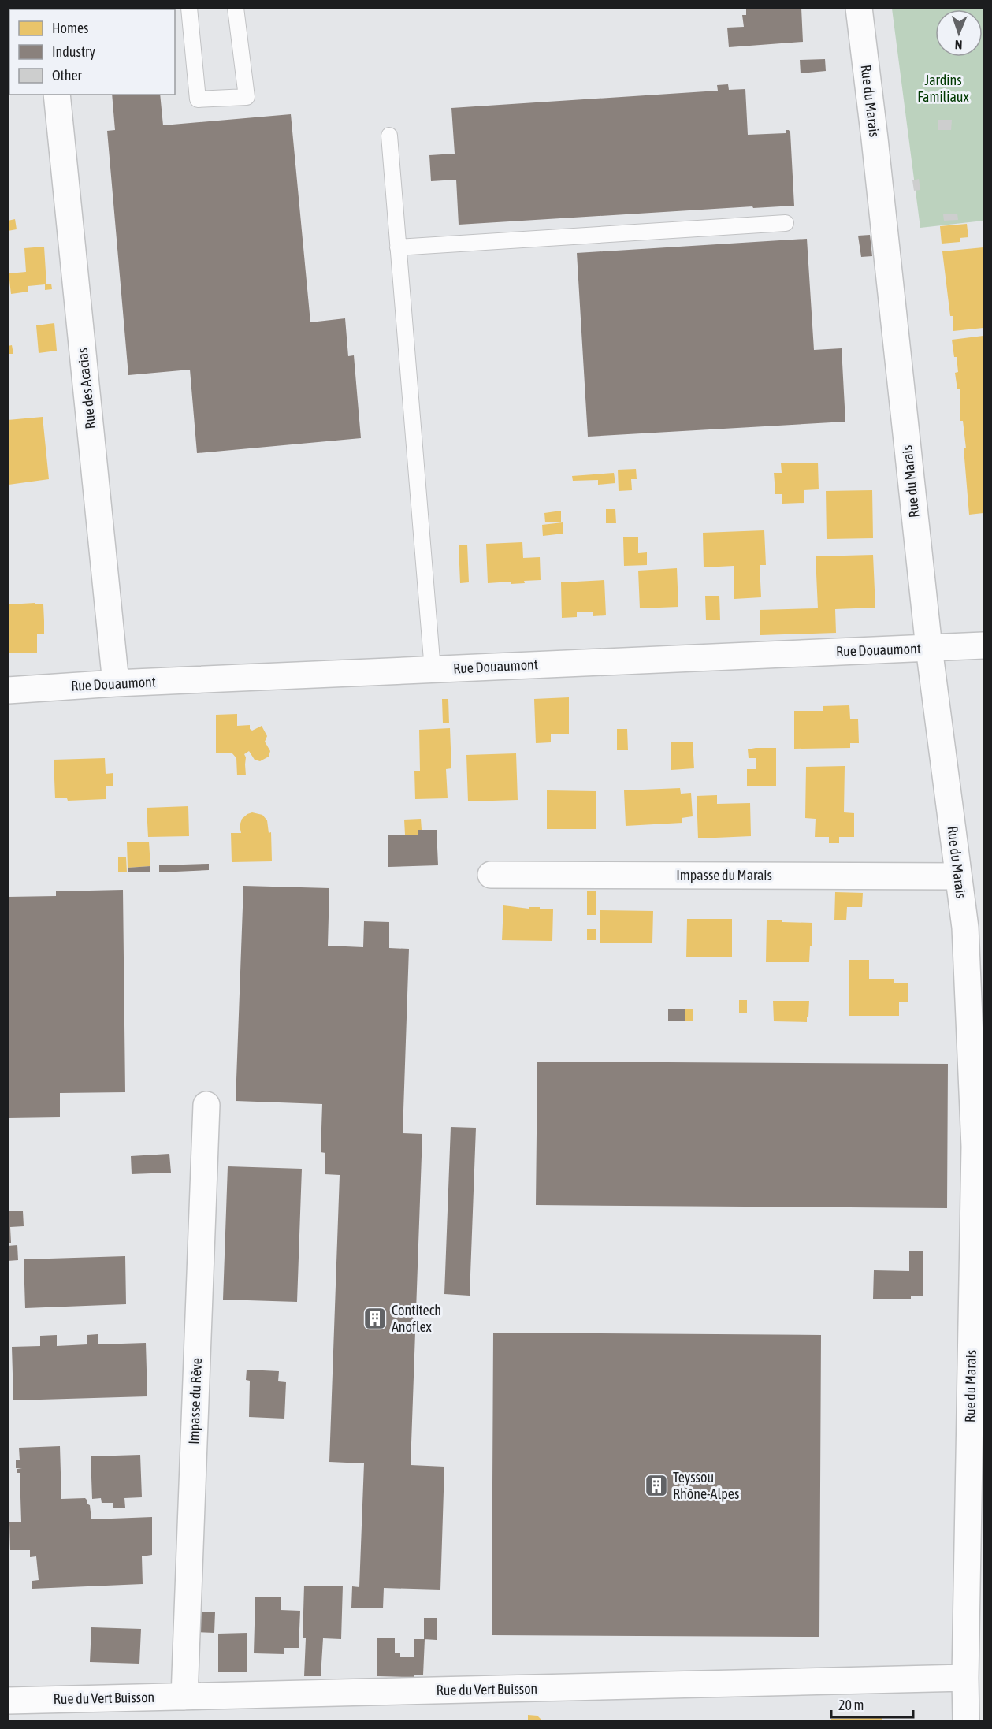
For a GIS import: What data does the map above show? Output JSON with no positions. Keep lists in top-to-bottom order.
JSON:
{
  "streets": {
    "street": [
      "Rue du Marais",
      "Rue des Acacias",
      "Rue Douaumont",
      "Impasse du Marais",
      "Impasse du Rêve",
      "Rue du Vert Buisson"
    ]
  },
  "crossings": [
    ["Rue du Marais", "Rue Douaumont"],
    ["Rue du Marais", "Impasse du Marais"],
    ["Rue du Marais", "Rue du Vert Buisson"],
    ["Rue des Acacias", "Rue Douaumont"],
    ["Impasse du Rêve", "Rue du Vert Buisson"]
  ],
  "parks": ["Jardins Familiaux"],
  "places": {
    "building": ["Contitech Anoflex", "Teyssou Rhône-Alpes"]
  },
  "legend": ["Homes", "Industry", "Other"],
  "scale_bar": "20 m",
  "north": "bottom"
}
